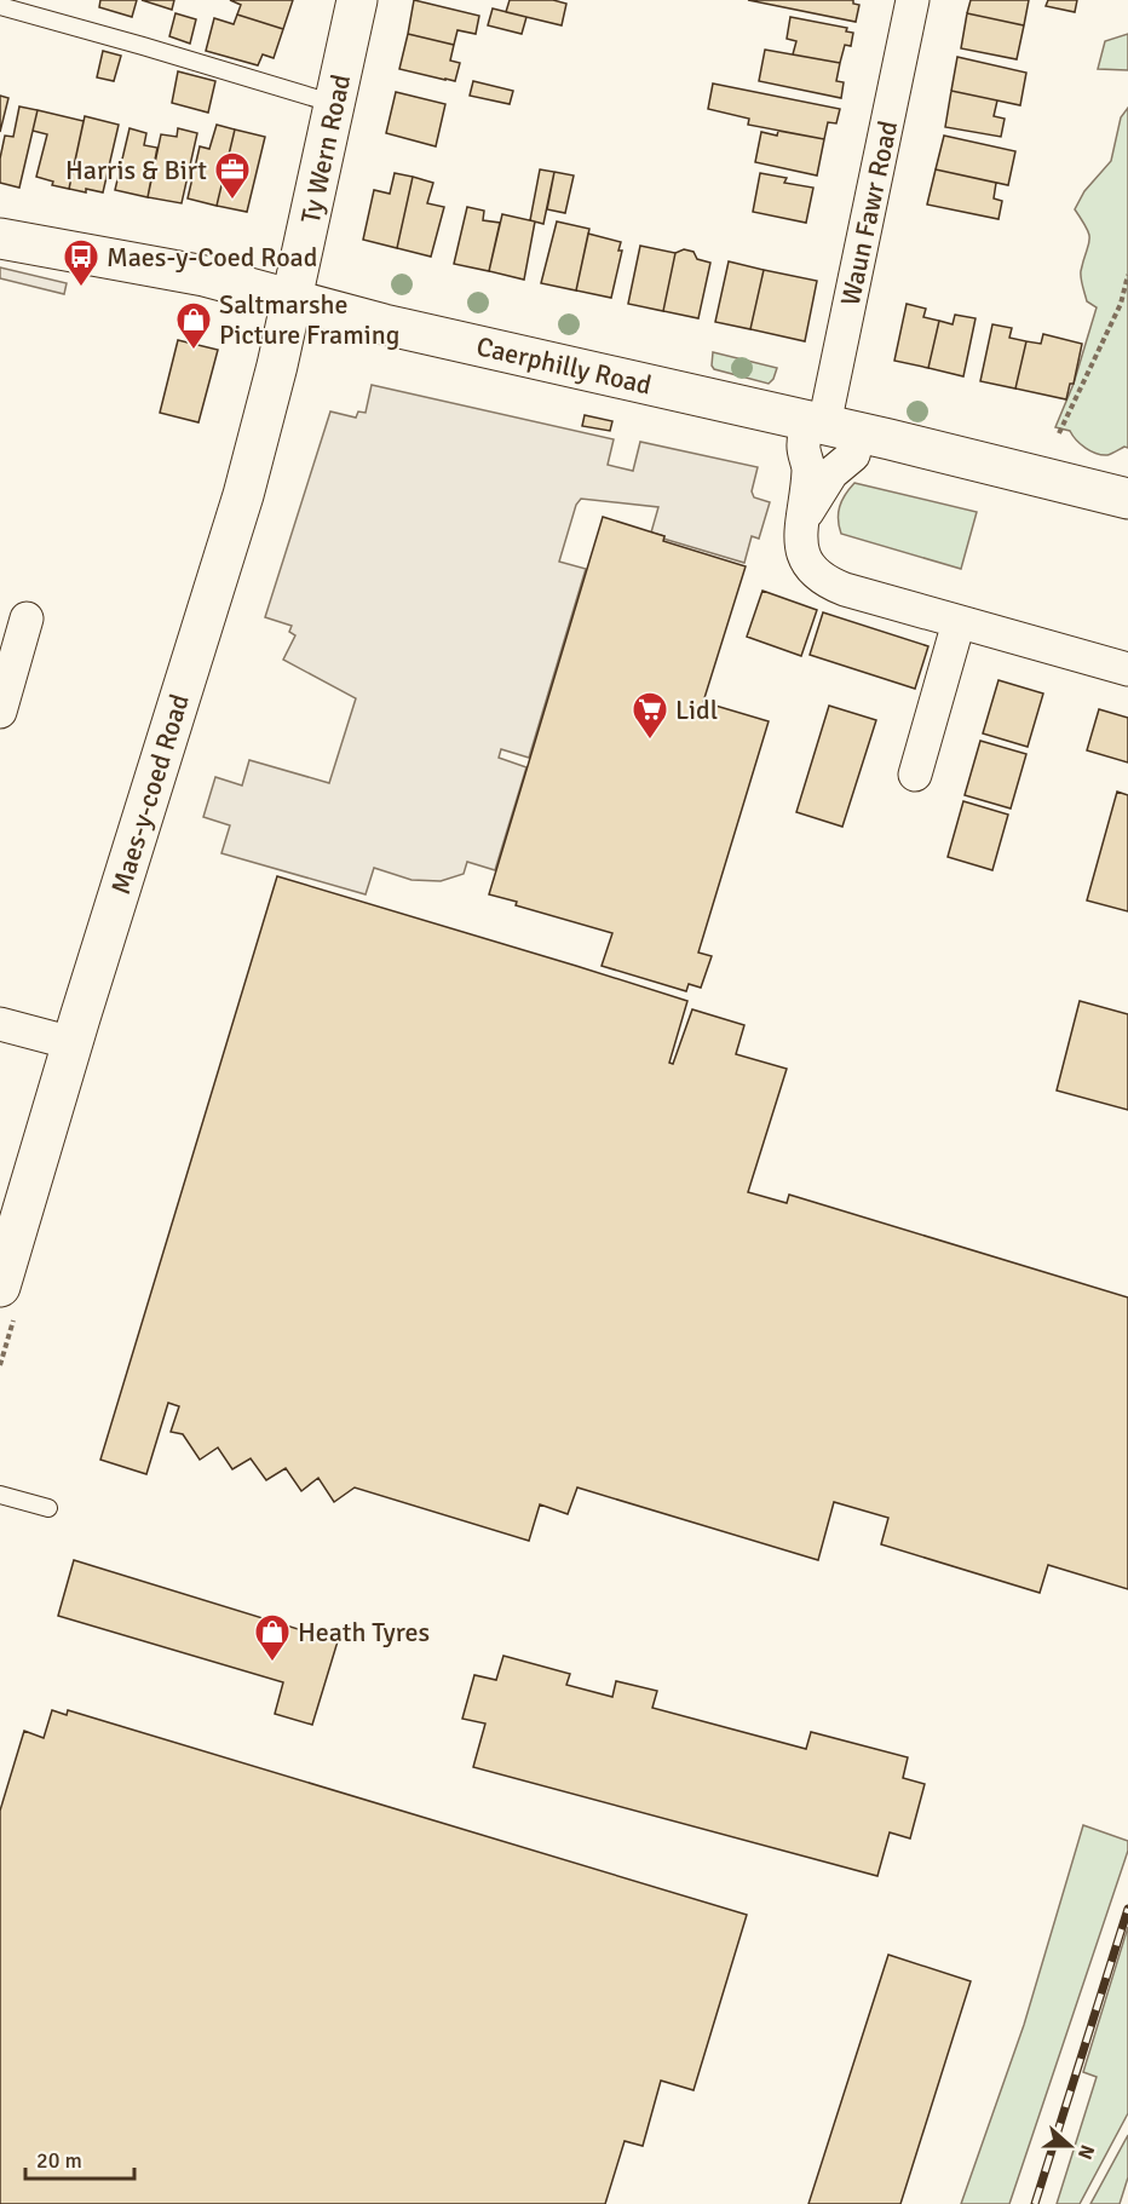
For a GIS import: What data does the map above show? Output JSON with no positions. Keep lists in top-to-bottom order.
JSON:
{
  "streets": {
    "street": [
      "Ty Wern Road",
      "Waun Fawr Road",
      "Caerphilly Road",
      "Maes-y-coed Road"
    ]
  },
  "crossings": [
    ["Ty Wern Road", "Caerphilly Road"],
    ["Ty Wern Road", "Maes-y-coed Road"],
    ["Waun Fawr Road", "Caerphilly Road"],
    ["Caerphilly Road", "Maes-y-coed Road"]
  ],
  "places": {
    "office": ["Harris & Birt"],
    "bus stop": ["Maes-y-Coed Road"],
    "shop": ["Saltmarshe Picture Framing", "Heath Tyres"],
    "supermarket": ["Lidl"]
  },
  "scale_bar": "20 m",
  "north": "right"
}
